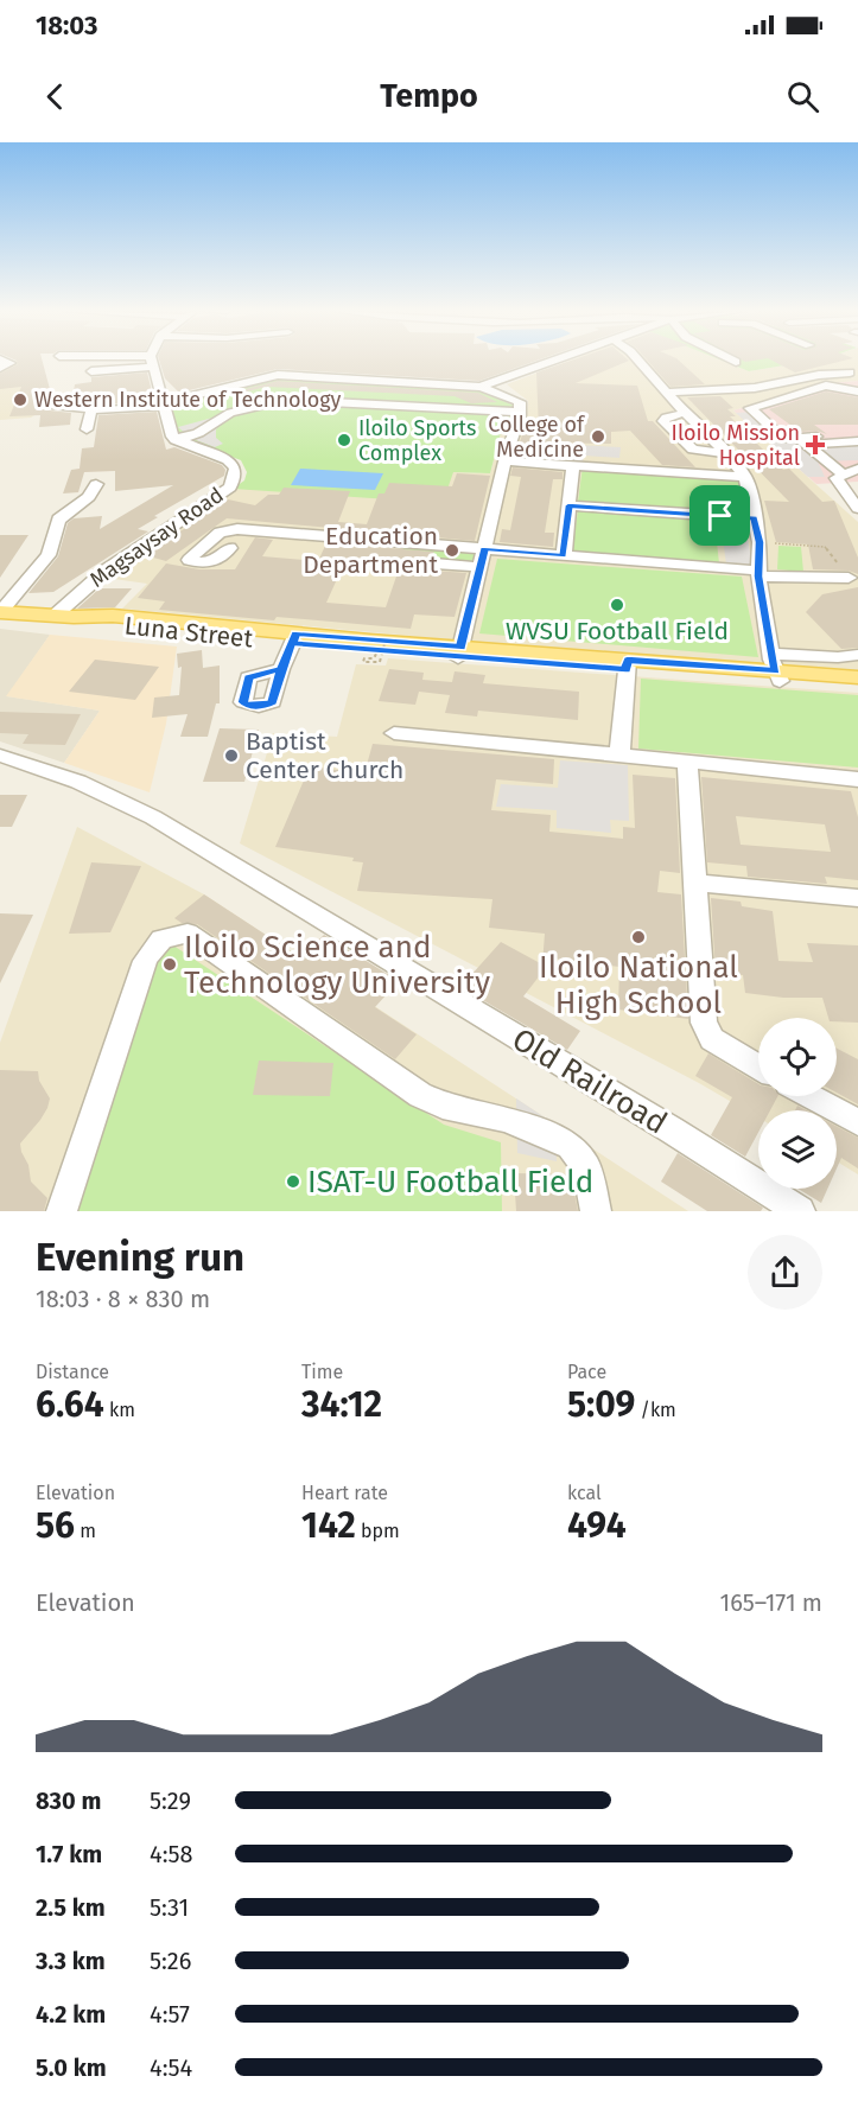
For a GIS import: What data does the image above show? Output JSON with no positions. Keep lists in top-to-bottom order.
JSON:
{
  "streets": {
    "main road": ["Luna Street"],
    "street": ["Magsaysay Road", "Old Railroad"]
  },
  "crossings": [
    ["Magsaysay Road", "Luna Street"]
  ],
  "places": {
    "other": [
      "Western Institute of Technology",
      "College of Medicine",
      "Iloilo Sports Complex",
      "Education Department",
      "WVSU Football Field",
      "Baptist Center Church",
      "Iloilo National High School",
      "Iloilo Science and Technology University",
      "ISAT-U Football Field"
    ],
    "health": ["Iloilo Mission Hospital"]
  },
  "page": {
    "status": "18:03",
    "header": "Tempo",
    "heading": ["Evening run", "18:03 · 8 × 830 m"],
    "stats": [
      ["Distance", "6.64 km"],
      ["Time", "34:12"],
      ["Pace", "5:09 /km"],
      ["Elevation", "56 m"],
      ["Heart rate", "142 bpm"],
      ["kcal", "494"]
    ],
    "chart": ["Elevation", "165–171 m"],
    "list": [
      {
        "name": "830 m",
        "note": "5:29"
      },
      {
        "name": "1.7 km",
        "note": "4:58"
      },
      {
        "name": "2.5 km",
        "note": "5:31"
      },
      {
        "name": "3.3 km",
        "note": "5:26"
      },
      {
        "name": "4.2 km",
        "note": "4:57"
      },
      {
        "name": "5.0 km",
        "note": "4:54"
      }
    ]
  }
}
